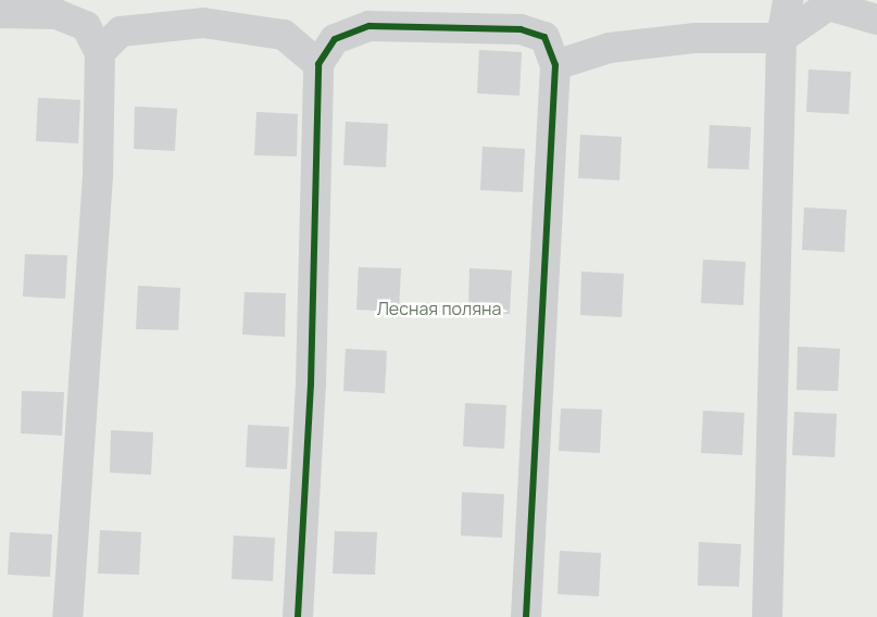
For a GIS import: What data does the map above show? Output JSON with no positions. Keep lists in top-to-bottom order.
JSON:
{
  "parks": ["Лесная поляна"]
}
